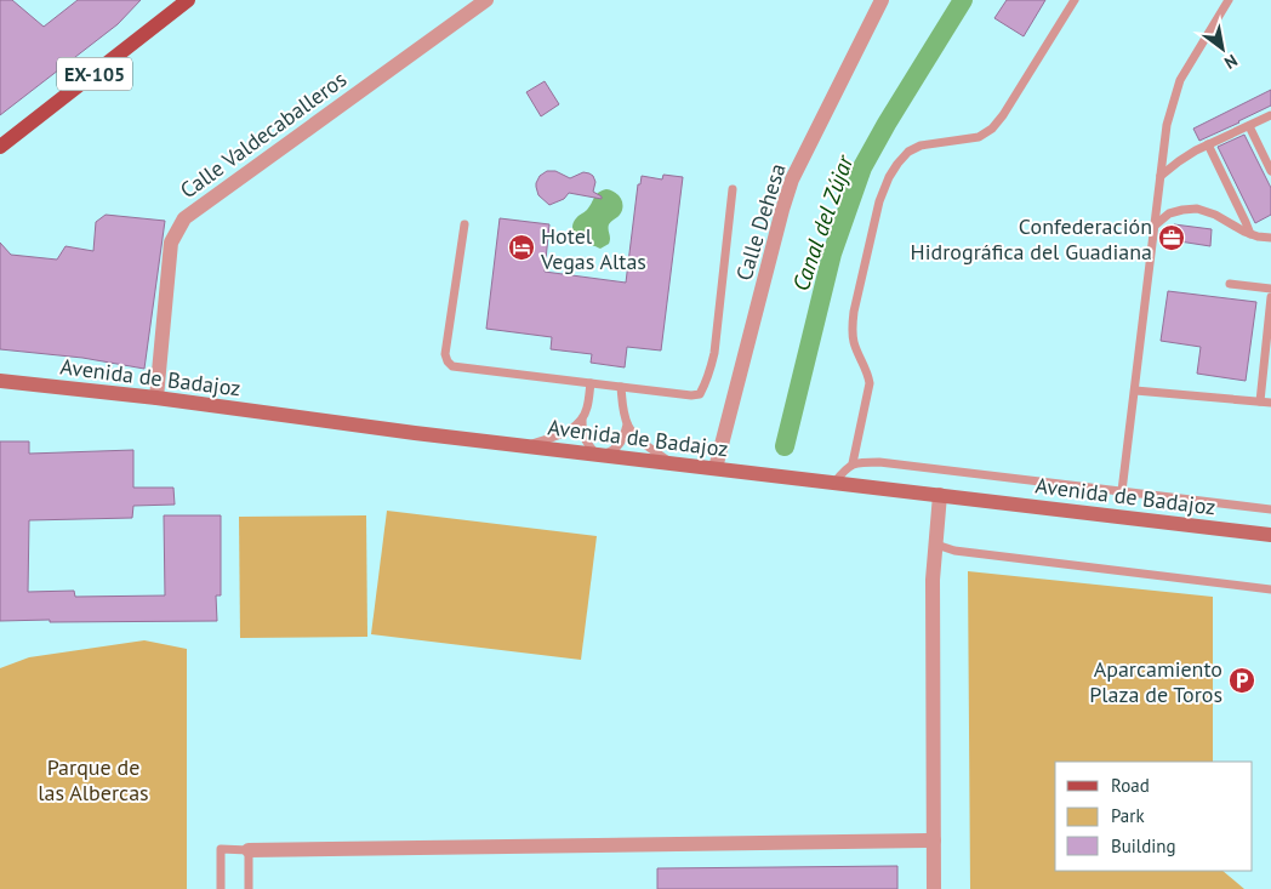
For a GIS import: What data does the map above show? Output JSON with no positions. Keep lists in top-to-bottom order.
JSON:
{
  "streets": {
    "main road": ["EX-105", "Avenida de Badajoz"],
    "street": ["Calle Valdecaballeros", "Calle Dehesa"]
  },
  "crossings": [
    ["Calle Valdecaballeros", "Avenida de Badajoz"],
    ["Calle Dehesa", "Avenida de Badajoz"]
  ],
  "water": ["Canal del Zújar"],
  "parks": ["Parque de las Albercas"],
  "places": {
    "office": ["Confederación Hidrográfica del Guadiana"],
    "hotel": ["Hotel Vegas Altas"],
    "parking": ["Aparcamiento Plaza de Toros"]
  },
  "legend": ["Road", "Park", "Building"],
  "north": "bottom right"
}
